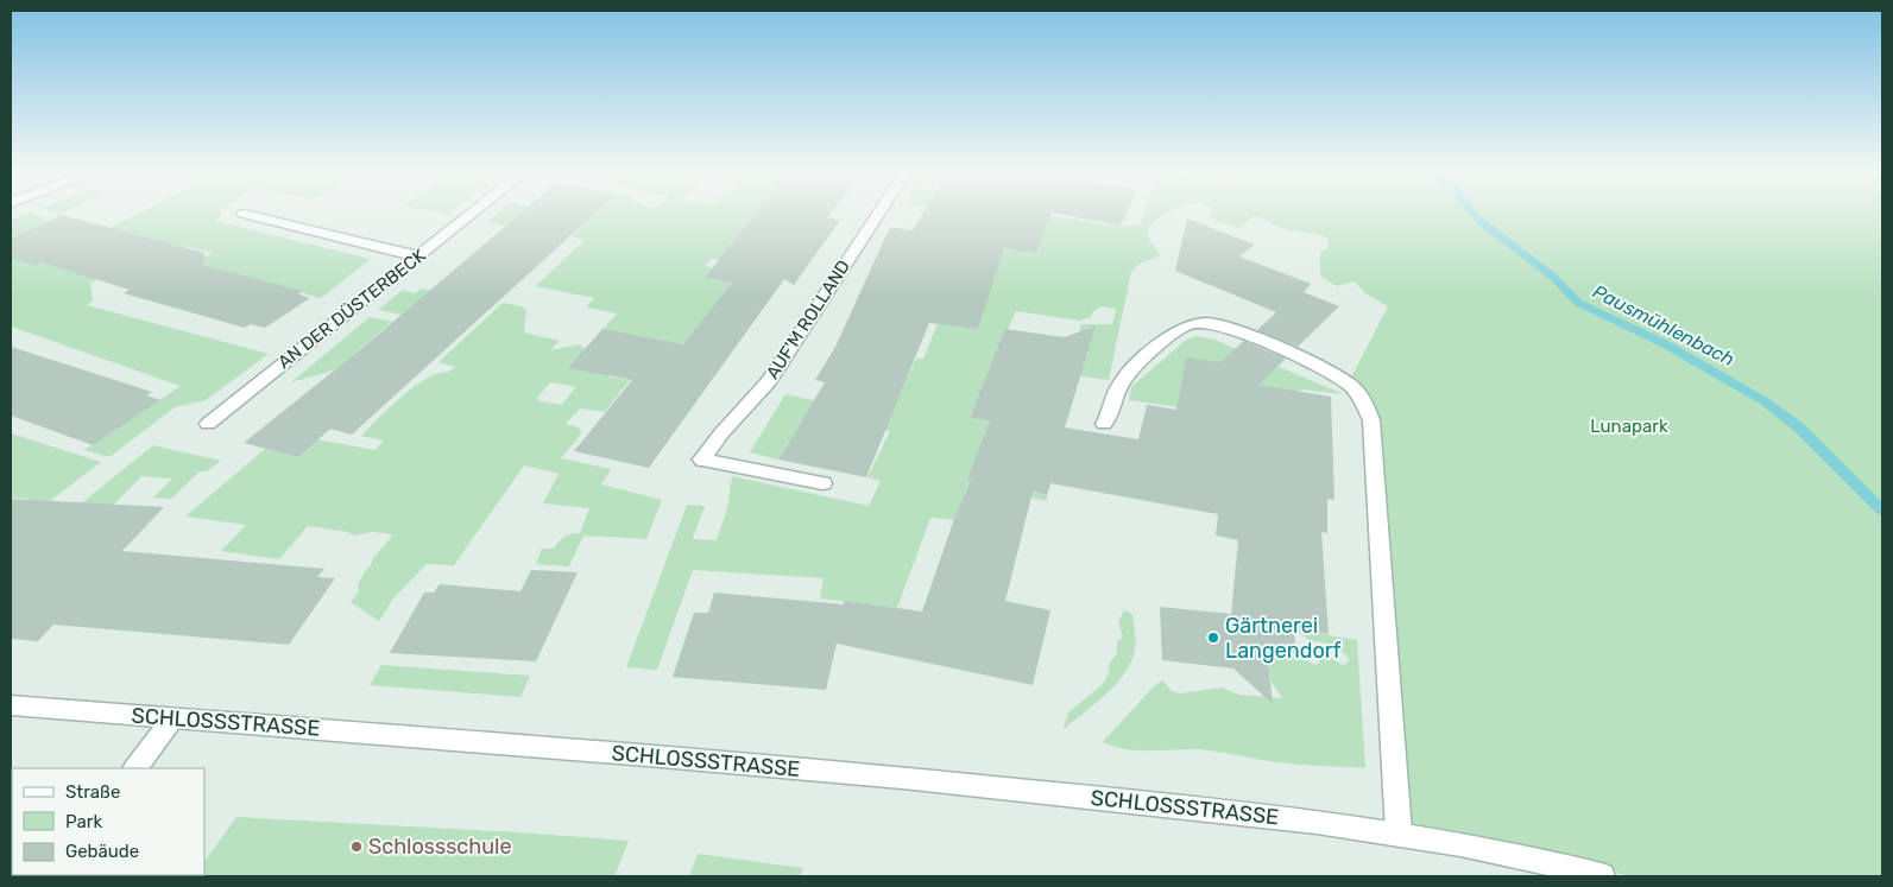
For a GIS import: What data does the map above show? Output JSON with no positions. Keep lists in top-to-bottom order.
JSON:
{
  "streets": {
    "street": ["AN DER DÜSTERBECK", "AUF'M ROLLAND", "SCHLOSSSTRASSE"]
  },
  "water": ["Pausmühlenbach"],
  "parks": ["Lunapark"],
  "places": ["Gärtnerei Langendorf", "Schlossschule"],
  "legend": ["Straße", "Park", "Gebäude"]
}
